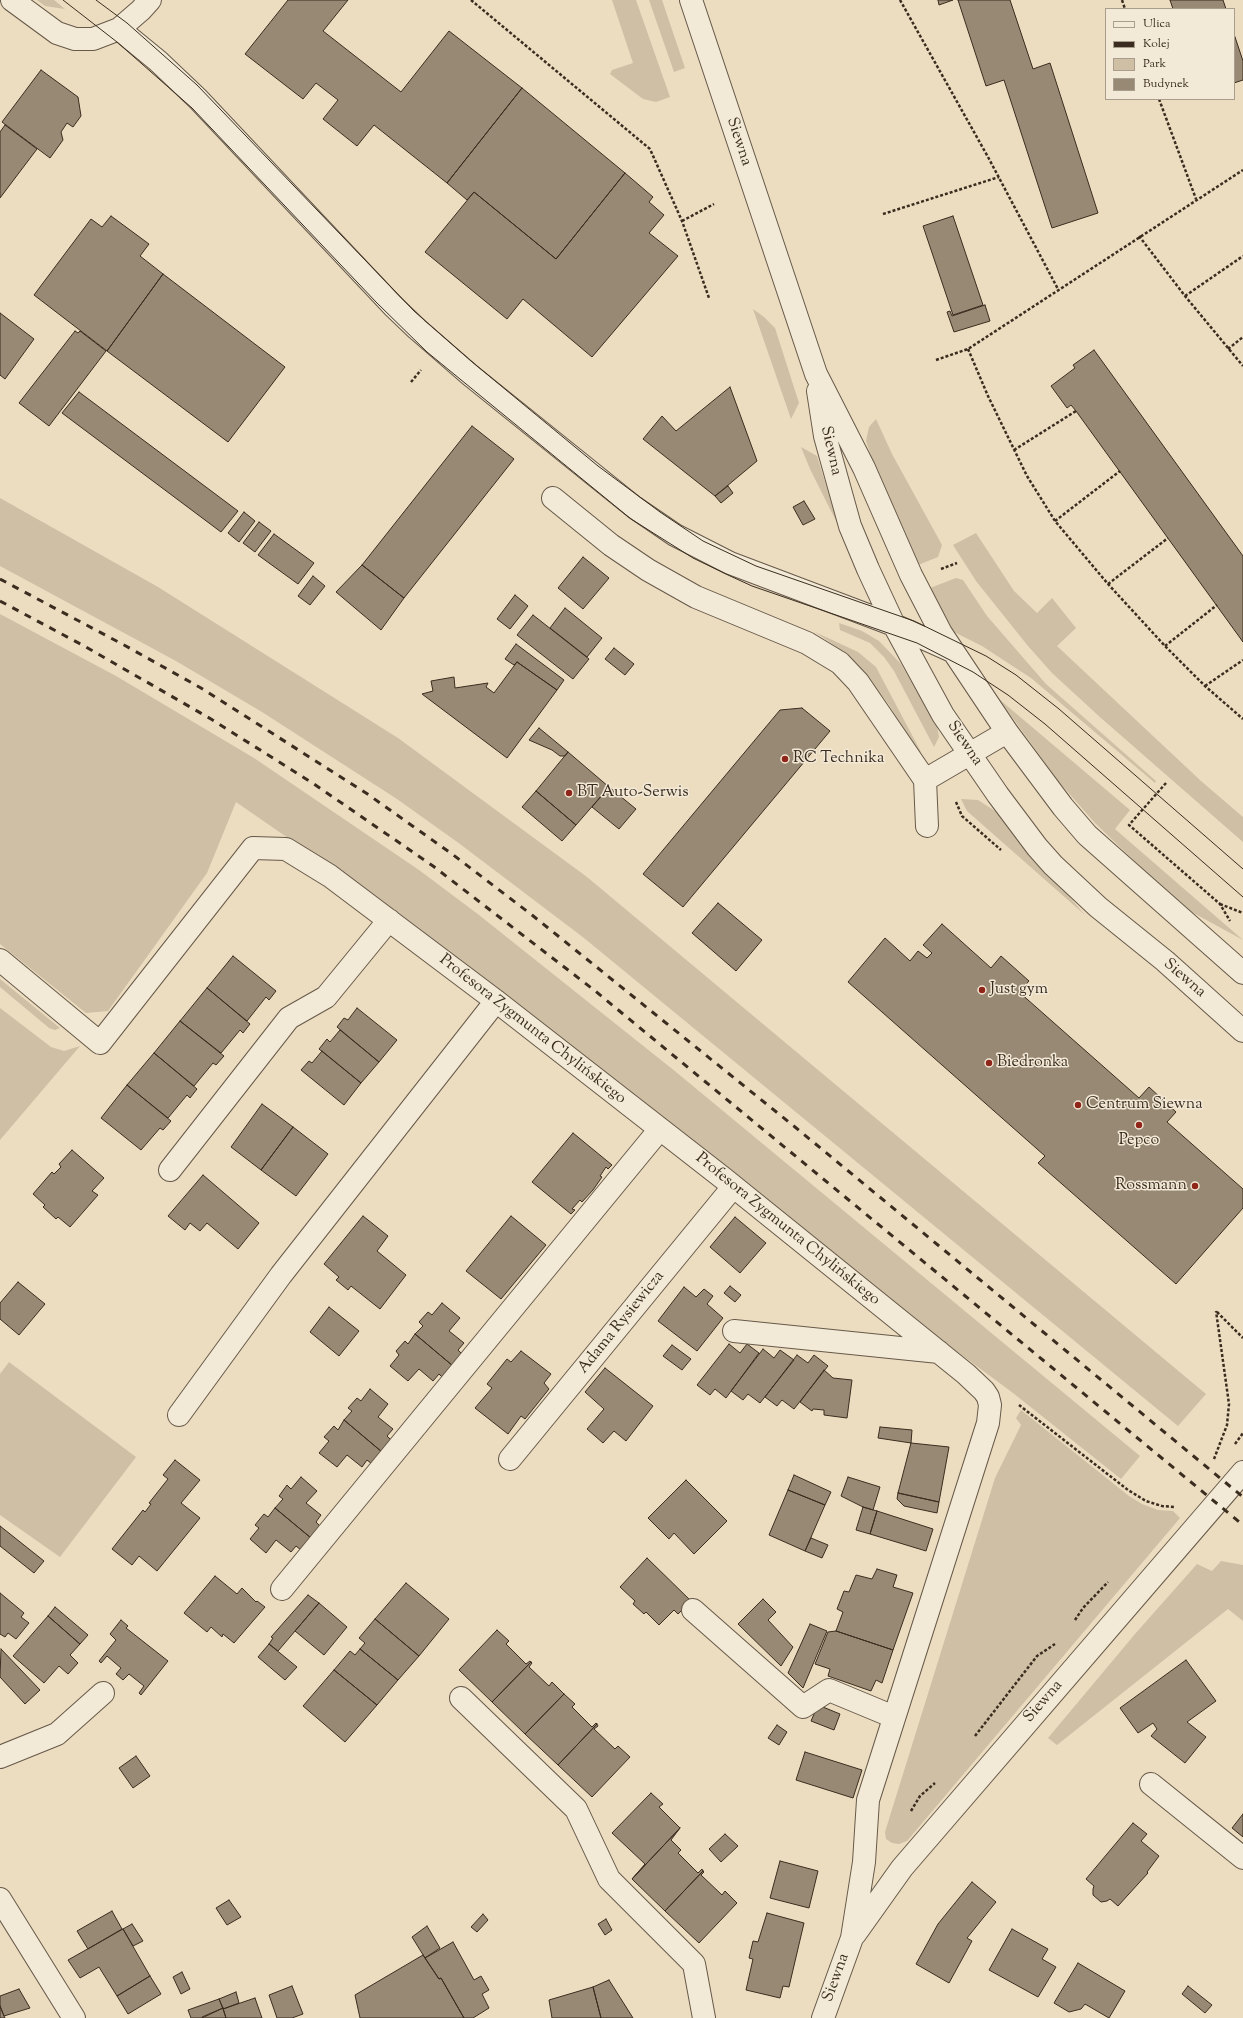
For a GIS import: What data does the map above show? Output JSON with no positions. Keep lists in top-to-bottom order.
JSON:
{
  "streets": {
    "street": ["Siewna", "Profesora Zygmunta Chylińskiego", "Adama Rysiewicza"]
  },
  "crossings": [
    ["Siewna", "Profesora Zygmunta Chylińskiego"],
    ["Profesora Zygmunta Chylińskiego", "Adama Rysiewicza"]
  ],
  "places": [
    "RC Technika",
    "BT Auto-Serwis",
    "Just gym",
    "Biedronka",
    "Centrum Siewna",
    "Pepco",
    "Rossmann"
  ],
  "legend": [
    "Ulica",
    "Kolej",
    "Park",
    "Budynek"
  ]
}
